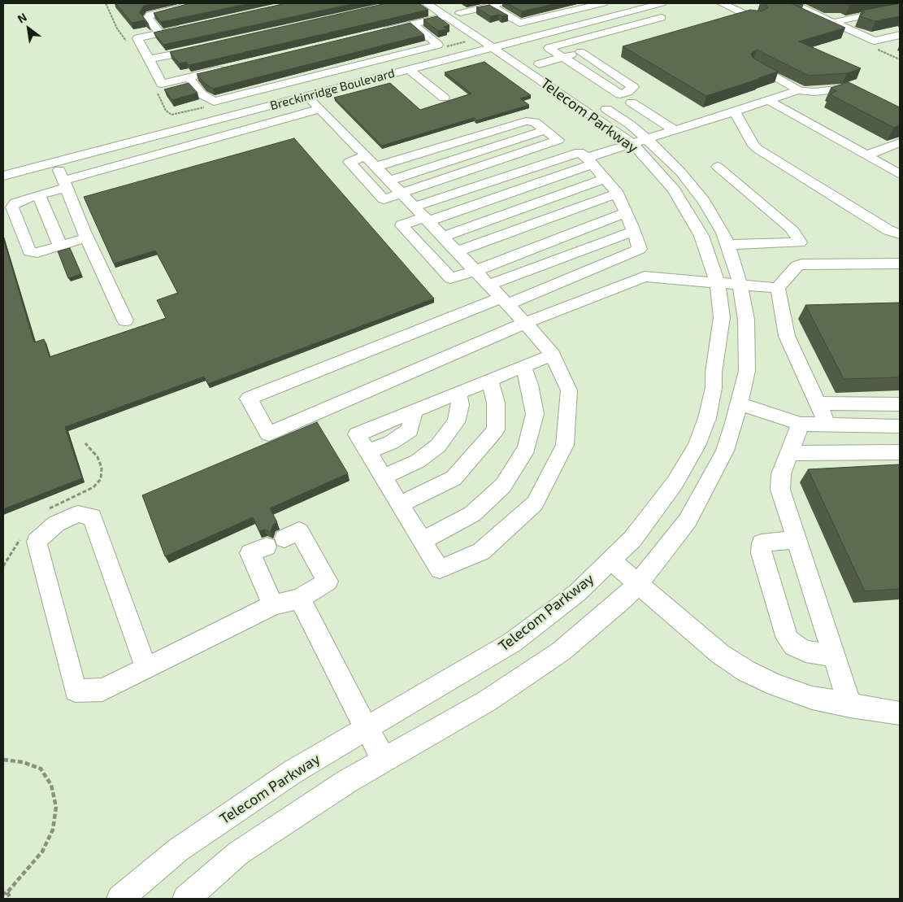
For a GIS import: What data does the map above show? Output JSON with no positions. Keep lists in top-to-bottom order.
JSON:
{
  "streets": {
    "street": ["Breckinridge Boulevard", "Telecom Parkway"]
  },
  "crossings": [
    ["Breckinridge Boulevard", "Telecom Parkway"]
  ],
  "north": "top left"
}
